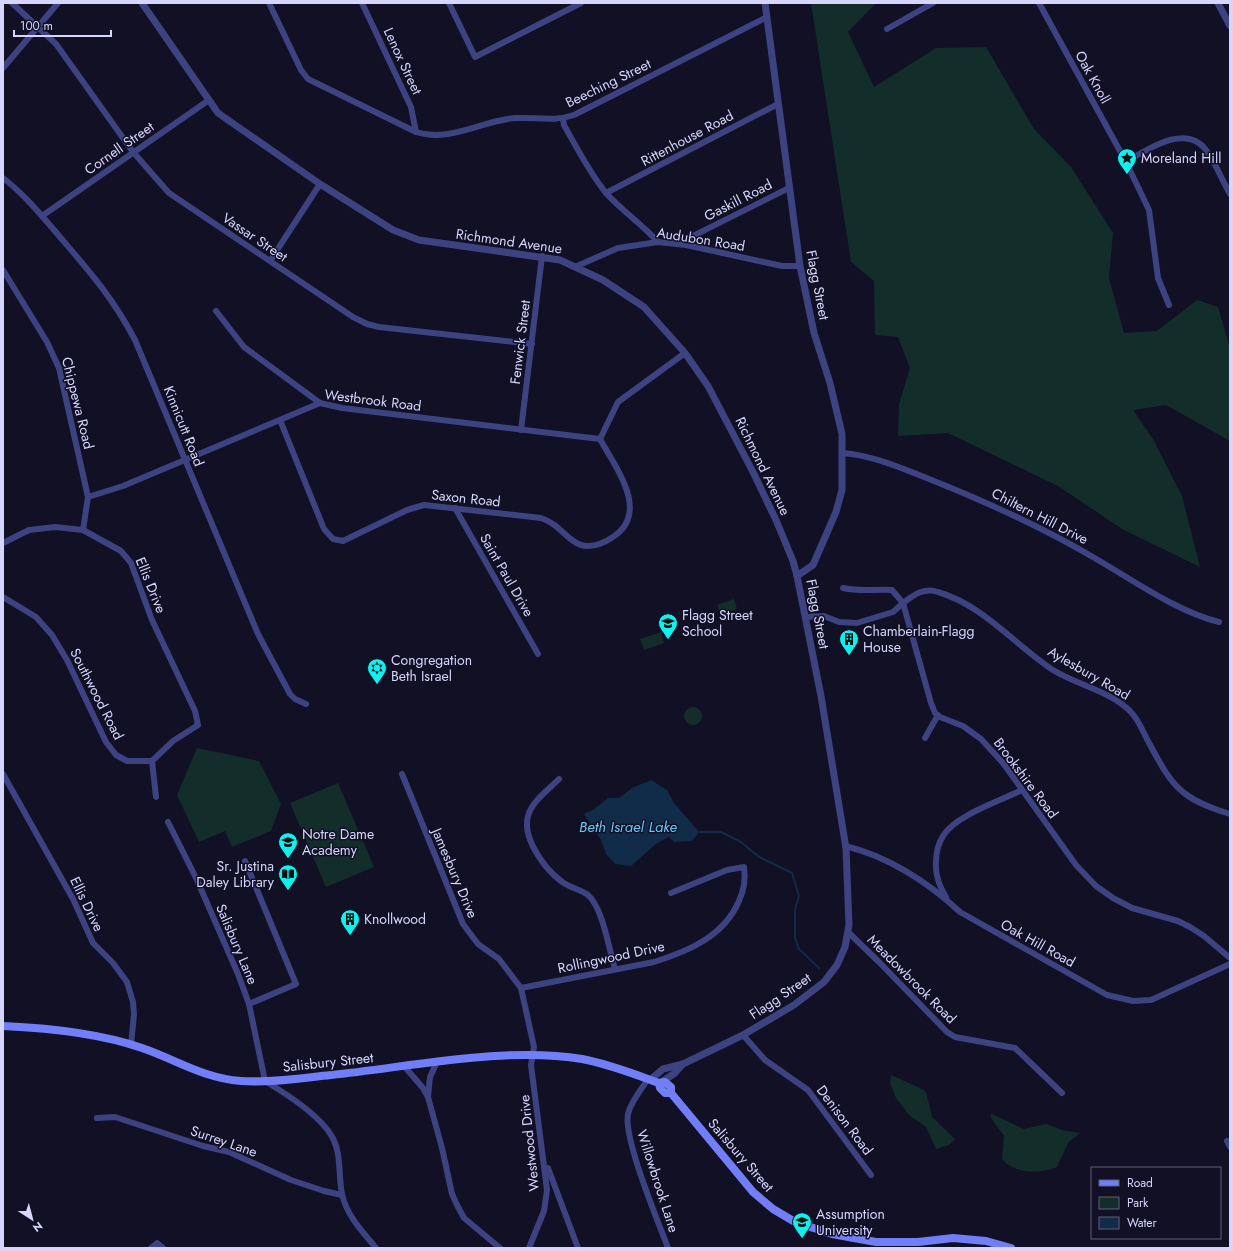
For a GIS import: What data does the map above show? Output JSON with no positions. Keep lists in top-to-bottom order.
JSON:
{
  "streets": {
    "main road": ["Salisbury Street"],
    "street": [
      "Lenox Street",
      "Oak Knoll",
      "Beeching Street",
      "Rittenhouse Road",
      "Cornell Street",
      "Gaskill Road",
      "Vassar Street",
      "Audubon Road",
      "Richmond Avenue",
      "Flagg Street",
      "Fenwick Street",
      "Westbrook Road",
      "Chippewa Road",
      "Kinnicutt Road",
      "Saxon Road",
      "Chiltern Hill Drive",
      "Saint Paul Drive",
      "Ellis Drive",
      "Aylesbury Road",
      "Southwood Road",
      "Brookshire Road",
      "Jamesbury Drive",
      "Oak Hill Road",
      "Salisbury Lane",
      "Rollingwood Drive",
      "Meadowbrook Road",
      "Denison Road",
      "Surrey Lane",
      "Westwood Drive",
      "Willowbrook Lane"
    ]
  },
  "crossings": [
    ["Lenox Street", "Beeching Street"],
    ["Beeching Street", "Flagg Street"],
    ["Rittenhouse Road", "Flagg Street"],
    ["Cornell Street", "Vassar Street"],
    ["Cornell Street", "Richmond Avenue"],
    ["Cornell Street", "Kinnicutt Road"],
    ["Gaskill Road", "Audubon Road"],
    ["Gaskill Road", "Flagg Street"],
    ["Vassar Street", "Fenwick Street"],
    ["Audubon Road", "Richmond Avenue"],
    ["Audubon Road", "Flagg Street"],
    ["Richmond Avenue", "Flagg Street"],
    ["Richmond Avenue", "Fenwick Street"],
    ["Flagg Street", "Chiltern Hill Drive"],
    ["Flagg Street", "Oak Hill Road"],
    ["Flagg Street", "Meadowbrook Road"],
    ["Flagg Street", "Salisbury Street"],
    ["Flagg Street", "Denison Road"],
    ["Flagg Street", "Willowbrook Lane"],
    ["Fenwick Street", "Westbrook Road"],
    ["Westbrook Road", "Chippewa Road"],
    ["Westbrook Road", "Kinnicutt Road"],
    ["Westbrook Road", "Saxon Road"],
    ["Chippewa Road", "Ellis Drive"],
    ["Saxon Road", "Saint Paul Drive"],
    ["Ellis Drive", "Southwood Road"],
    ["Ellis Drive", "Salisbury Street"],
    ["Jamesbury Drive", "Rollingwood Drive"],
    ["Jamesbury Drive", "Salisbury Street"],
    ["Jamesbury Drive", "Westwood Drive"],
    ["Salisbury Lane", "Salisbury Street"],
    ["Salisbury Street", "Westwood Drive"],
    ["Salisbury Street", "Willowbrook Lane"]
  ],
  "water": ["Beth Israel Lake"],
  "places": {
    "place": ["Moreland Hill"],
    "school or university": ["Flagg Street School", "Notre Dame Academy", "Assumption University"],
    "building": ["Chamberlain-Flagg House", "Knollwood"],
    "synagogue": ["Congregation Beth Israel"],
    "library": ["Sr. Justina Daley Library"]
  },
  "legend": ["Road", "Park", "Water"],
  "scale_bar": "100 m",
  "north": "bottom right"
}
